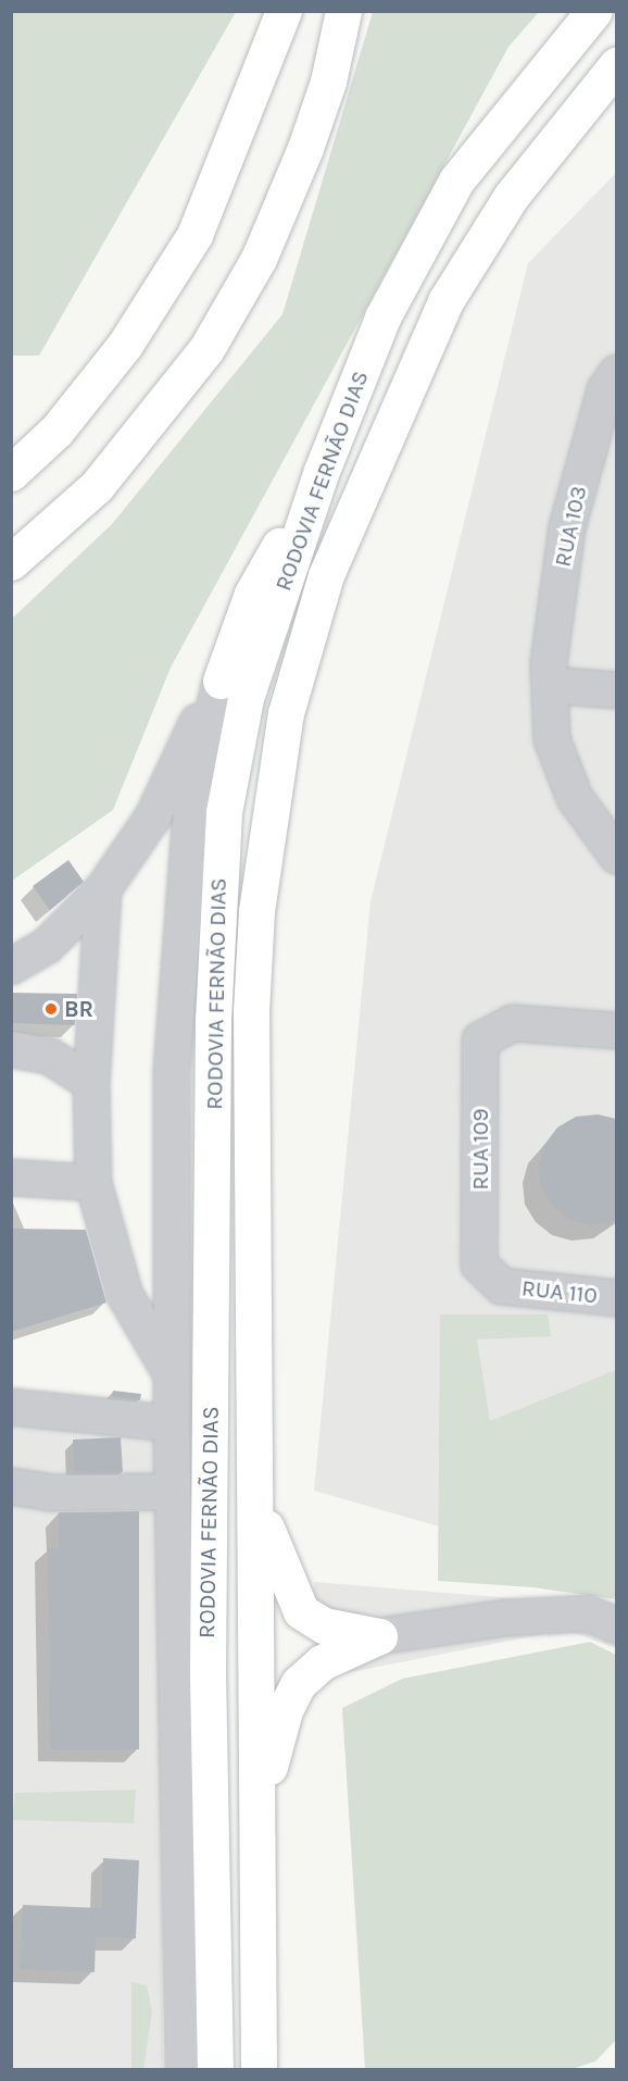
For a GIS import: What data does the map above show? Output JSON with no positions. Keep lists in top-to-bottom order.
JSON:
{
  "streets": {
    "main road": ["RODOVIA FERNÃO DIAS"],
    "street": ["RUA 103", "RUA 109", "RUA 110"]
  },
  "crossings": [
    ["RUA 109", "RUA 110"]
  ],
  "places": ["BR"]
}
